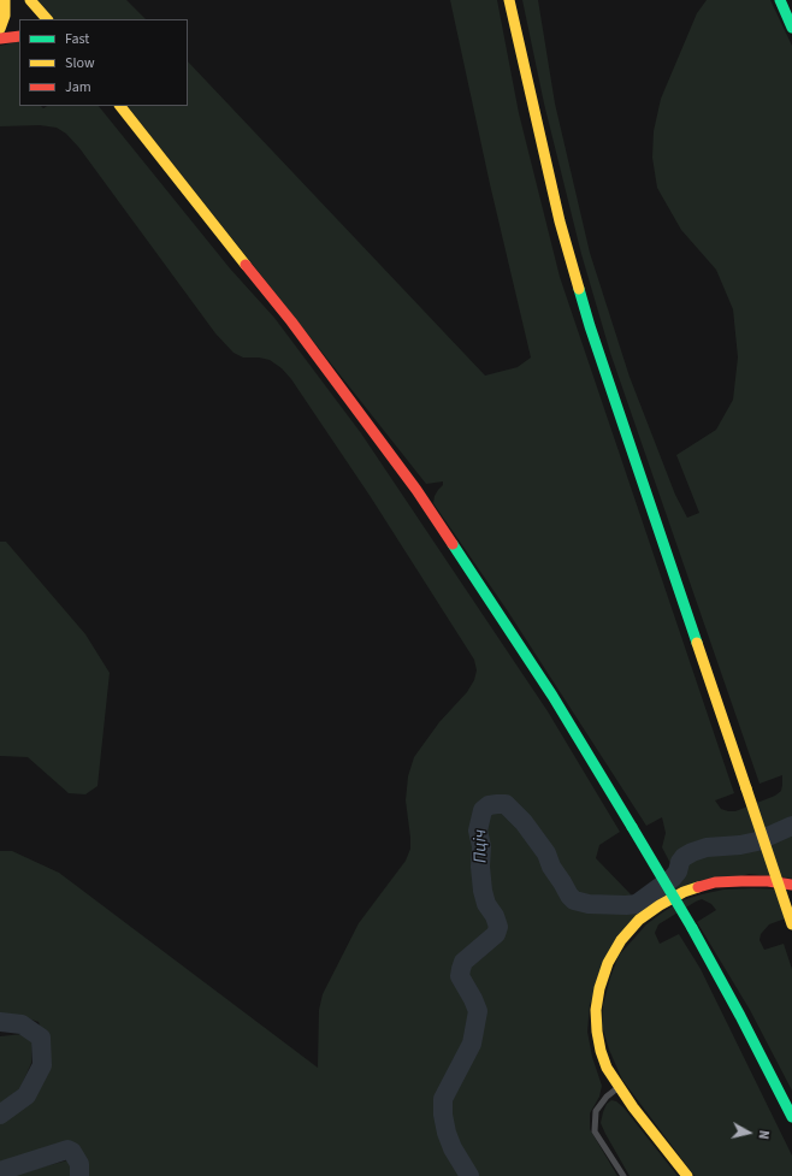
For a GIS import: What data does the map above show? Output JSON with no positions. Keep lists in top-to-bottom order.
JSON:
{
  "water": ["Пціч"],
  "legend": ["Fast", "Slow", "Jam"],
  "north": "right"
}
